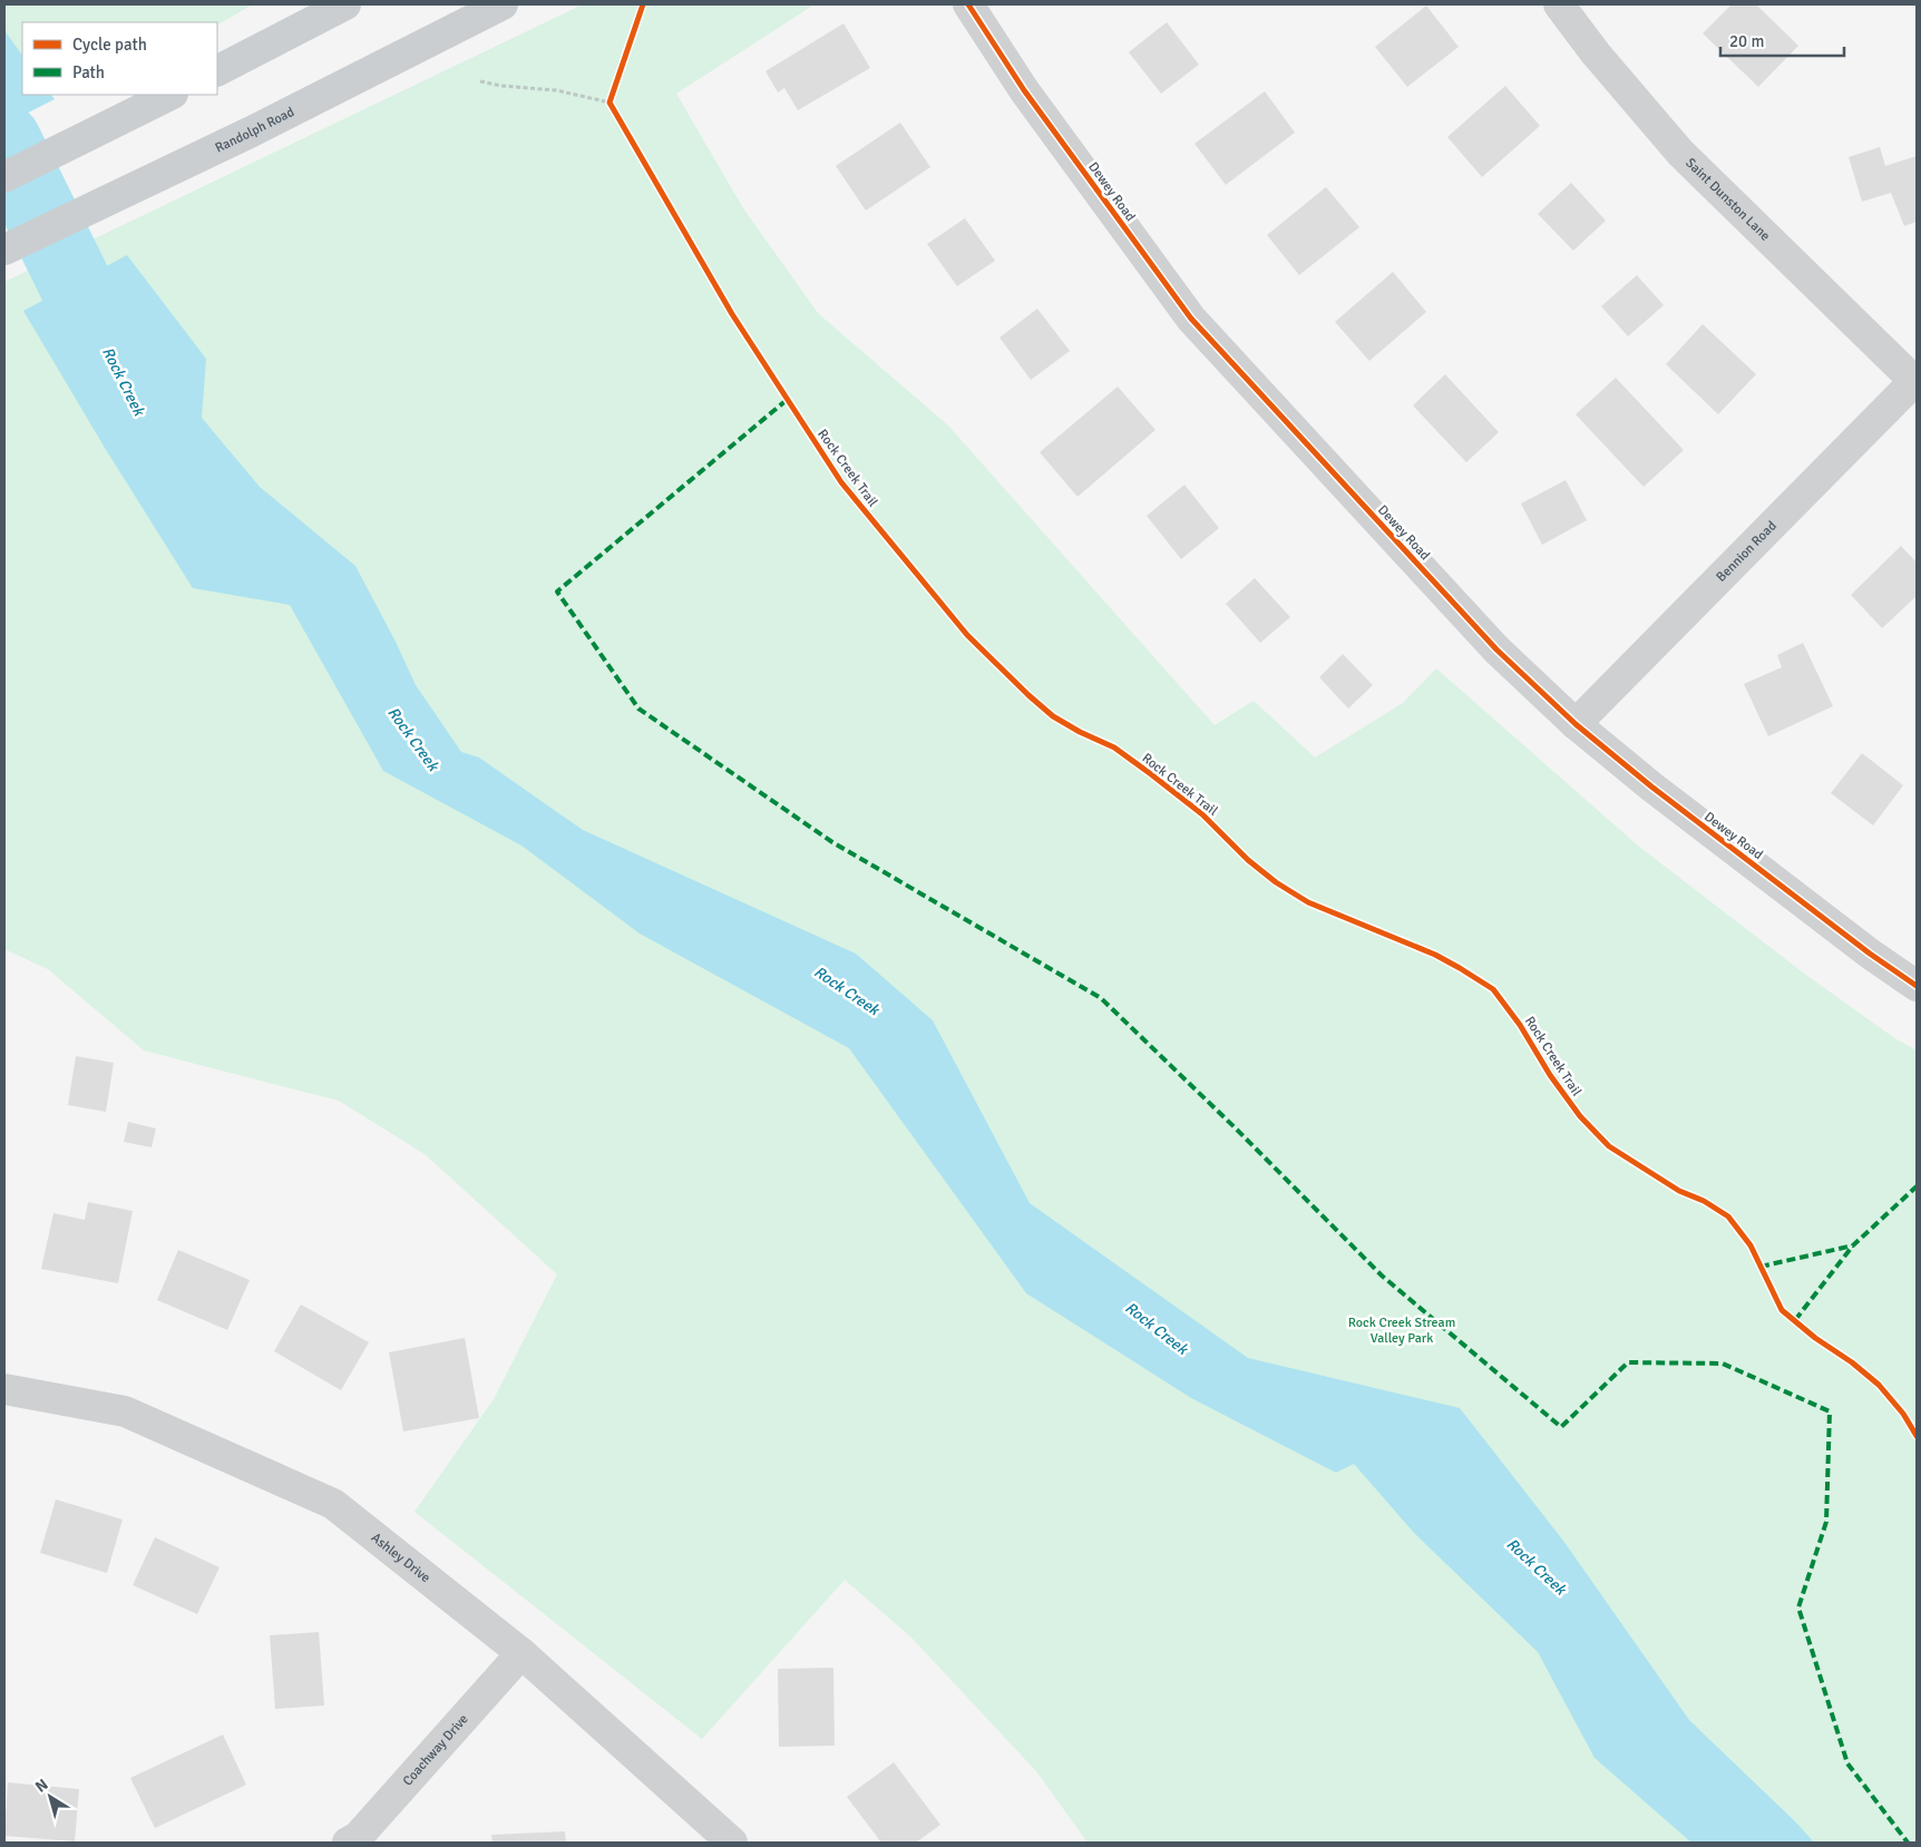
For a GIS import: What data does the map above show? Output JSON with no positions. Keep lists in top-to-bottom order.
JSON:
{
  "streets": {
    "main road": ["Randolph Road"],
    "street": [
      "Dewey Road",
      "Saint Dunston Lane",
      "Bennion Road",
      "Ashley Drive",
      "Coachway Drive"
    ],
    "cycle path": ["Rock Creek Trail"]
  },
  "crossings": [
    ["Dewey Road", "Bennion Road"],
    ["Saint Dunston Lane", "Bennion Road"],
    ["Ashley Drive", "Coachway Drive"]
  ],
  "water": ["Rock Creek"],
  "parks": ["Rock Creek Stream Valley Park"],
  "legend": ["Cycle path", "Path"],
  "scale_bar": "20 m",
  "north": "top left"
}
